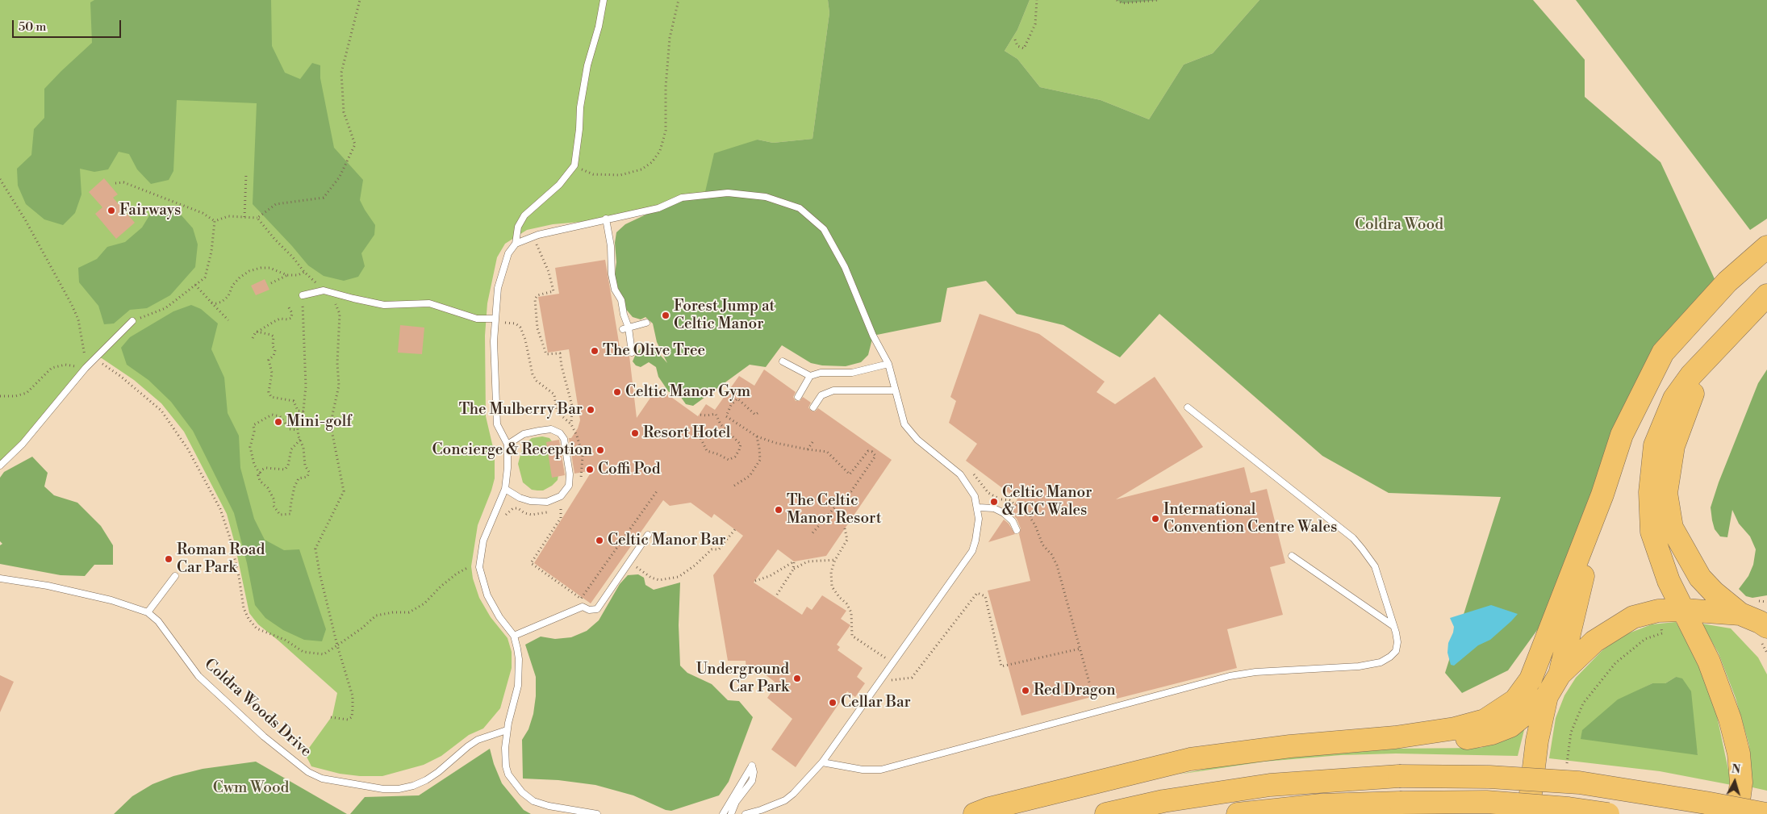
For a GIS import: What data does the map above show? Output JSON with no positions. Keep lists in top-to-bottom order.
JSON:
{
  "streets": {
    "lane": ["Coldra Woods Drive"]
  },
  "parks": ["Coldra Wood", "Cwm Wood"],
  "places": [
    "Fairways",
    "Forest Jump at Celtic Manor",
    "The Olive Tree",
    "Celtic Manor Gym",
    "The Mulberry Bar",
    "Mini-golf",
    "Resort Hotel",
    "Concierge & Reception",
    "Coffi Pod",
    "Celtic Manor & ICC Wales",
    "The Celtic Manor Resort",
    "International Convention Centre Wales",
    "Celtic Manor Bar",
    "Roman Road Car Park",
    "Underground Car Park",
    "Red Dragon",
    "Cellar Bar"
  ],
  "scale_bar": "50 m",
  "north": "top"
}
